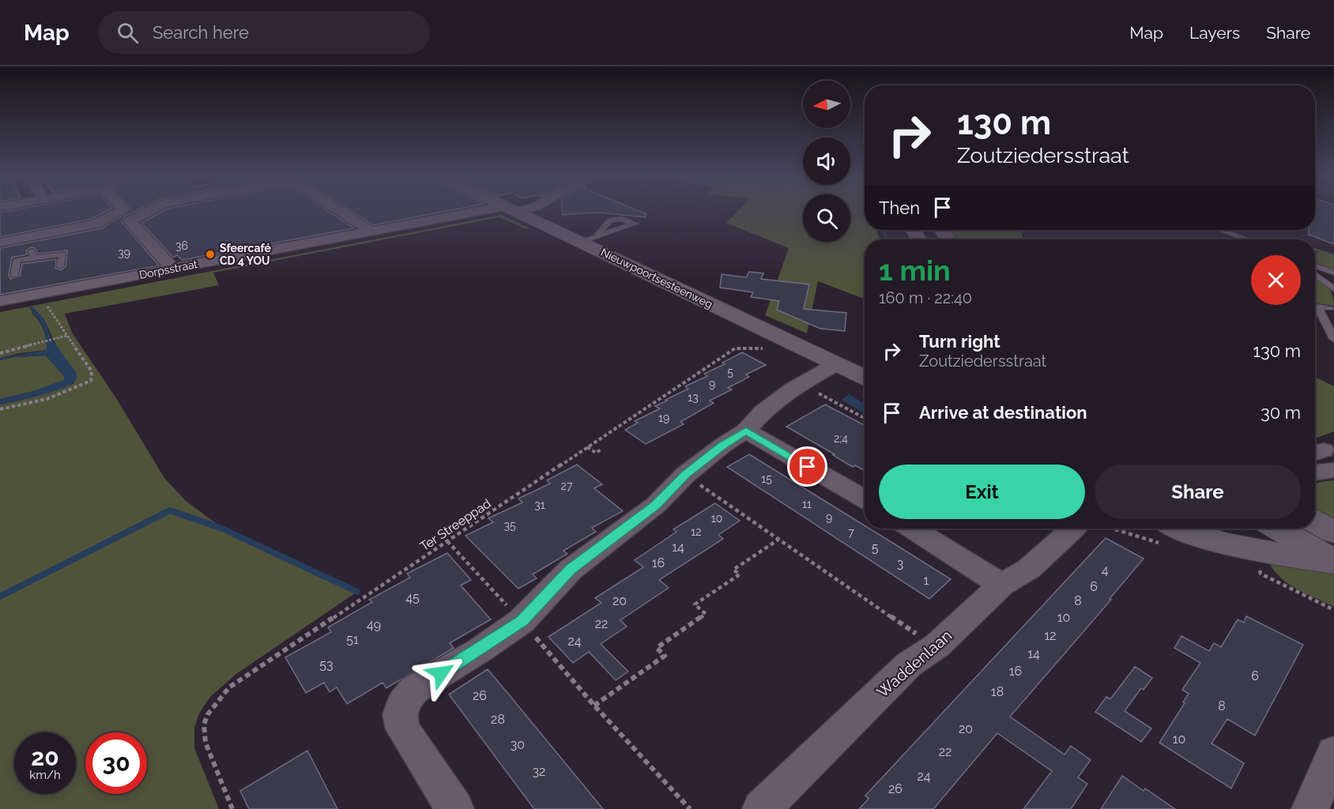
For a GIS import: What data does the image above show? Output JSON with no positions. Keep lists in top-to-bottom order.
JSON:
{
  "streets": {
    "main road": ["Nieuwpoortsesteenweg"],
    "street": ["Dorpsstraat", "Waddenlaan"],
    "path": ["Ter Streeppad"]
  },
  "places": ["Sfeercafé CD 4 YOU"],
  "house_numbers": [
    "36",
    "39",
    "5",
    "9",
    "13",
    "19",
    "2;4",
    "15",
    "27",
    "11",
    "31",
    "9",
    "10",
    "35",
    "12",
    "7",
    "14",
    "5",
    "16",
    "3",
    "4",
    "1",
    "6",
    "45",
    "20",
    "8",
    "10",
    "22",
    "49",
    "12",
    "51",
    "24",
    "14",
    "53",
    "16",
    "6",
    "18",
    "26",
    "8",
    "28",
    "20",
    "10",
    "30",
    "22",
    "32",
    "24",
    "26"
  ],
  "north": "left",
  "page": {
    "header": "Map",
    "search": "Search here",
    "nav": ["Map", "Layers", "Share"],
    "turn": ["130 m", "Zoutziedersstraat"],
    "then": "Then",
    "heading": ["1 min", "160 m · 22:40"],
    "list": [
      {
        "name": "Turn right",
        "note": "Zoutziedersstraat",
        "value": "130 m"
      },
      {
        "name": "Arrive at destination",
        "value": "30 m"
      }
    ],
    "buttons": ["Exit", "Share"],
    "speed": "20 km/h",
    "limit": "30"
  }
}
